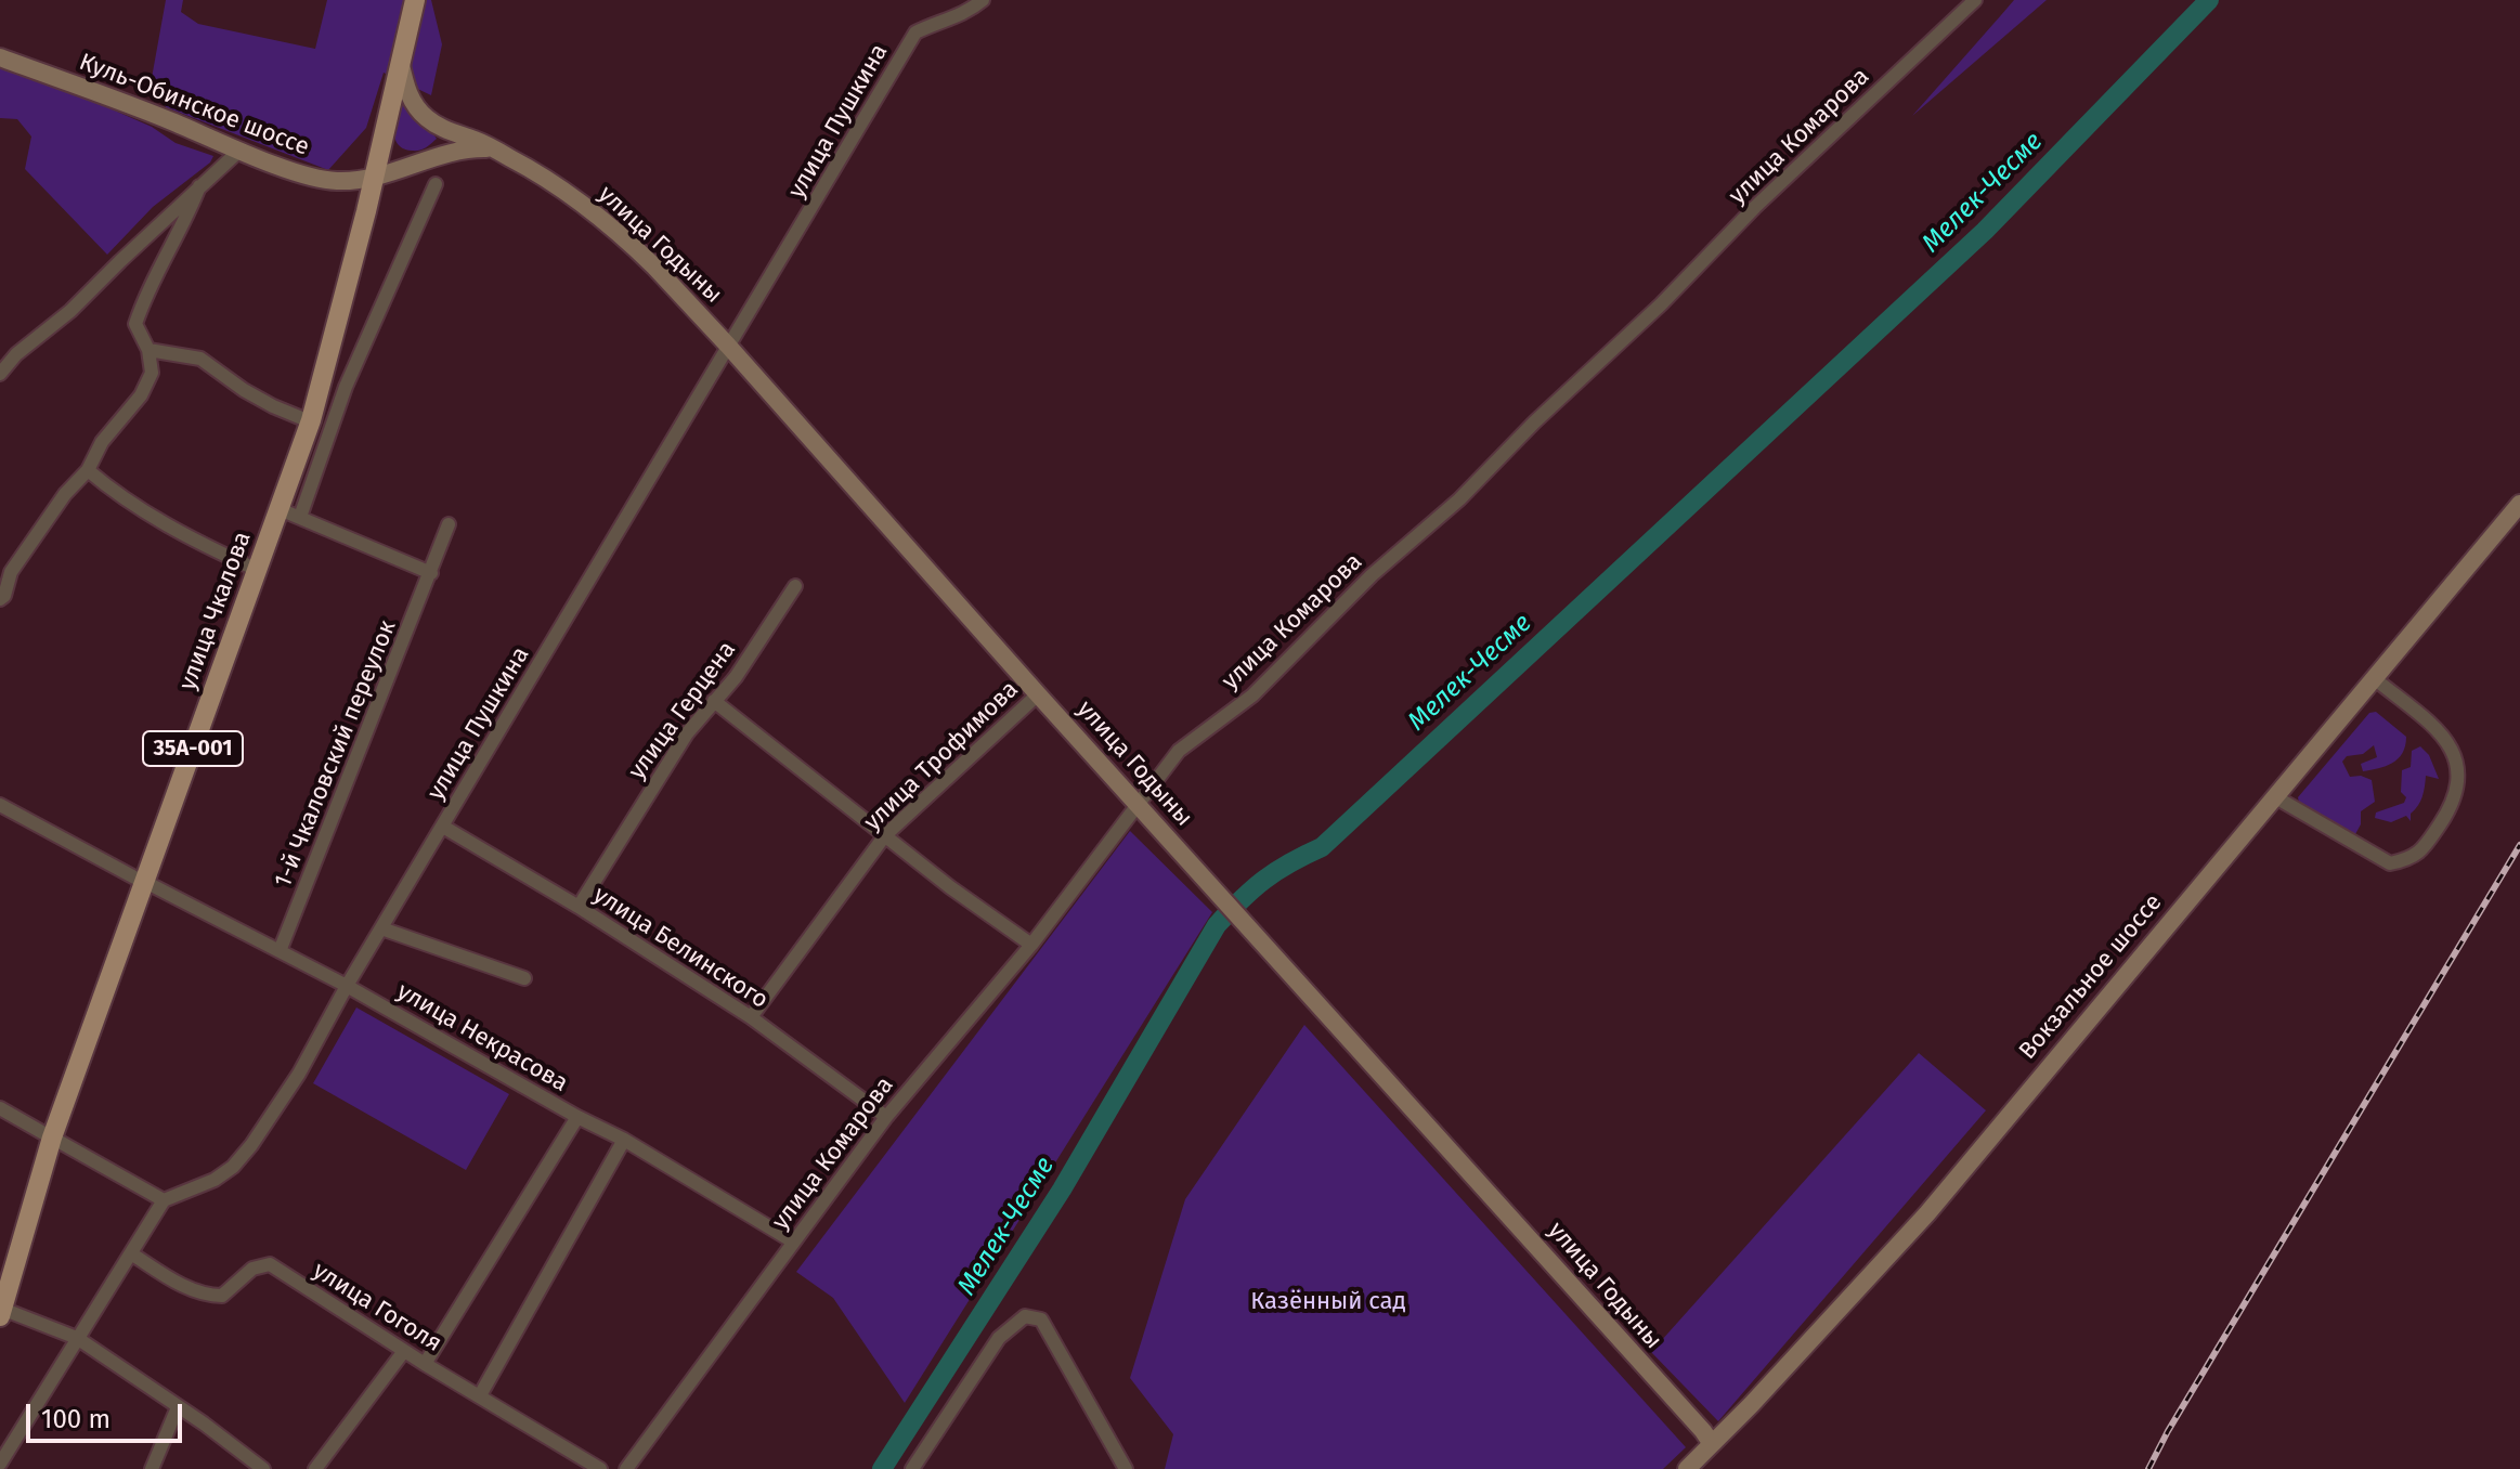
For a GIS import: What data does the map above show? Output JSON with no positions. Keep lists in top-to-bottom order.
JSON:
{
  "streets": {
    "main road": [
      "Куль-Обинское шоссе",
      "улица Годыны",
      "улица Чкалова",
      "35А-001",
      "Вокзальное шоссе"
    ],
    "street": [
      "улица Пушкина",
      "улица Комарова",
      "улица Герцена",
      "1-й Чкаловский переулок",
      "улица Трофимова",
      "улица Белинского",
      "улица Некрасова",
      "улица Гоголя"
    ]
  },
  "crossings": [
    ["Куль-Обинское шоссе", "улица Чкалова"],
    ["улица Пушкина", "улица Годыны"],
    ["улица Пушкина", "улица Белинского"],
    ["улица Пушкина", "улица Некрасова"],
    ["улица Комарова", "улица Годыны"],
    ["улица Комарова", "улица Белинского"],
    ["улица Комарова", "улица Некрасова"],
    ["улица Годыны", "улица Чкалова"],
    ["улица Годыны", "35А-001"],
    ["улица Годыны", "улица Трофимова"],
    ["улица Годыны", "Вокзальное шоссе"],
    ["улица Чкалова", "35А-001"],
    ["улица Чкалова", "улица Некрасова"],
    ["улица Герцена", "улица Белинского"],
    ["1-й Чкаловский переулок", "улица Некрасова"],
    ["улица Трофимова", "улица Белинского"]
  ],
  "water": ["Мелек-Чесме"],
  "parks": ["Казённый сад"],
  "scale_bar": "100 m"
}
